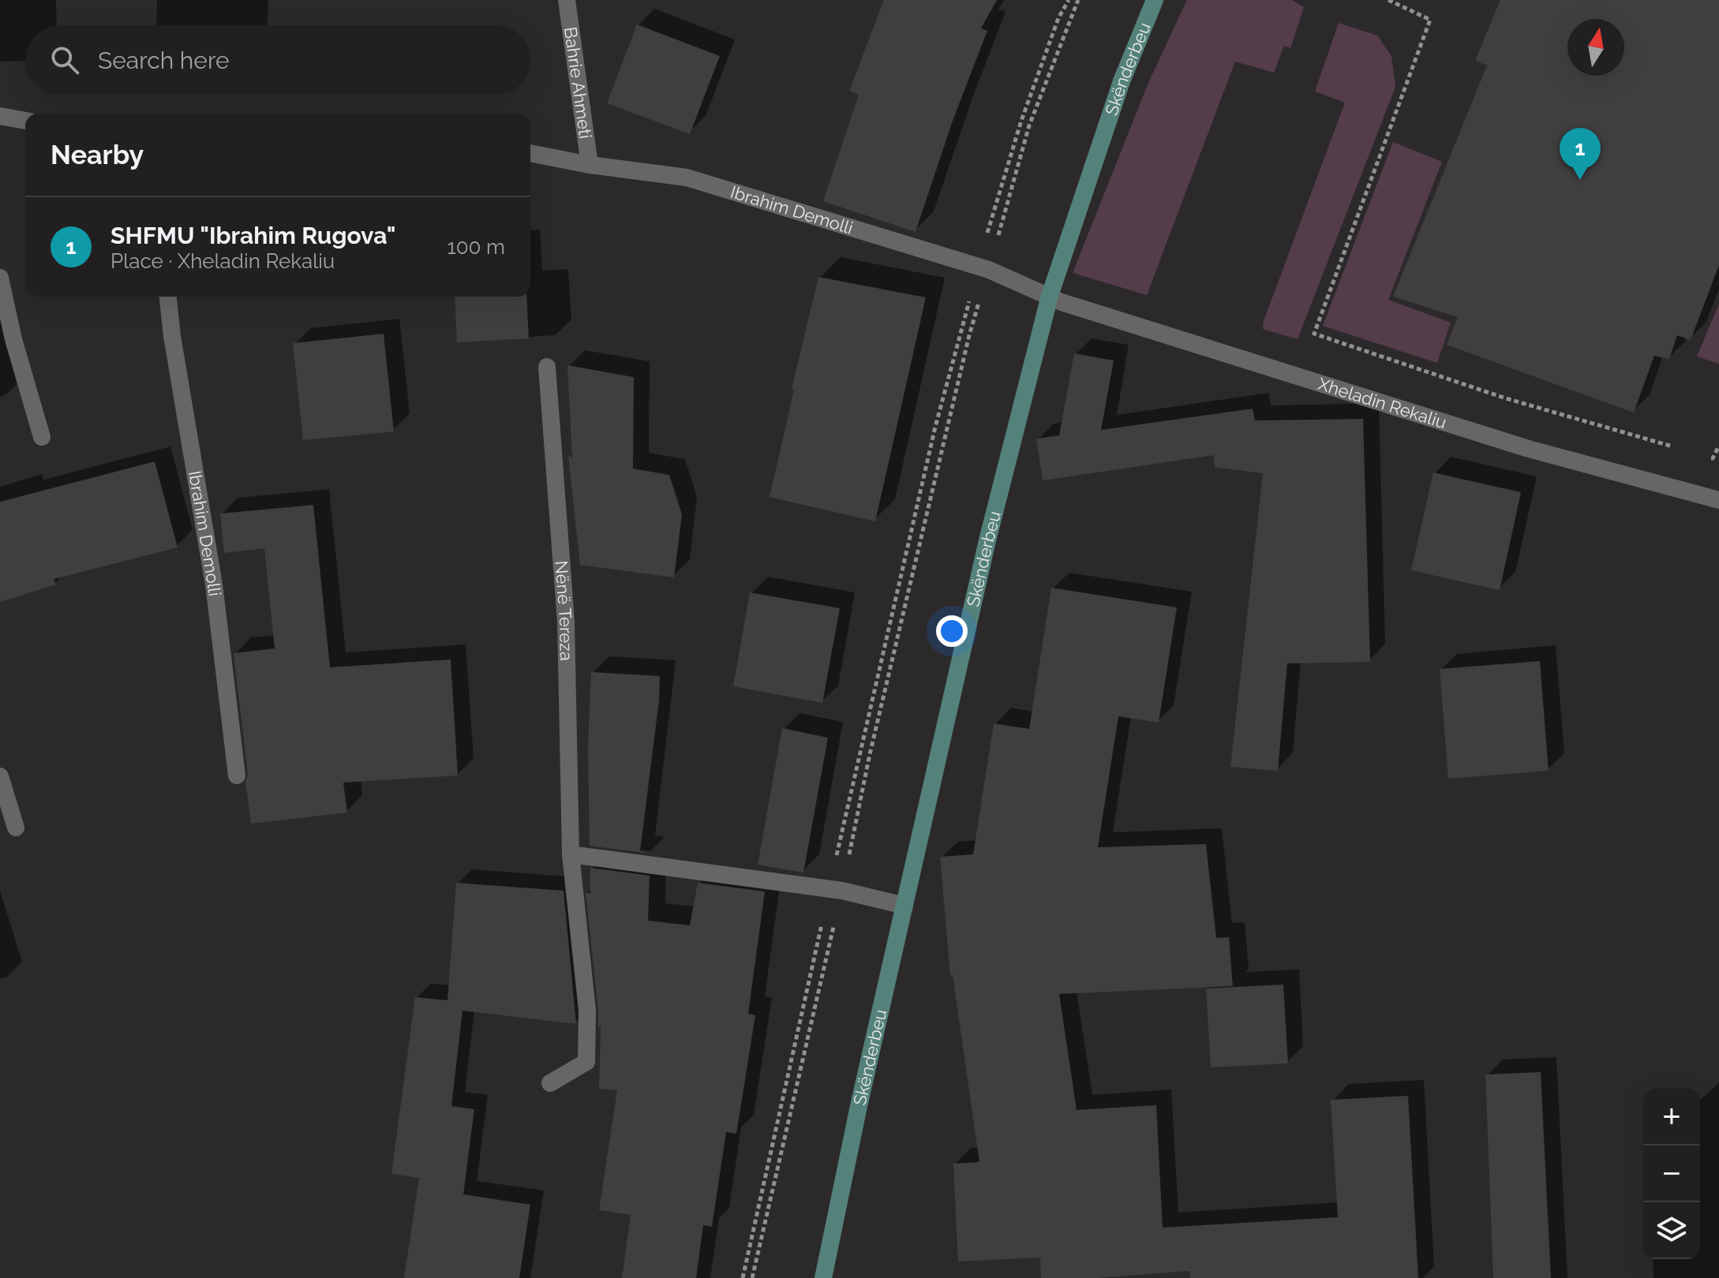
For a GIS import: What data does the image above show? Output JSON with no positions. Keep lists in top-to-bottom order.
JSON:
{
  "streets": {
    "main road": ["Skënderbeu"],
    "street": [
      "Bahrie Ahmeti",
      "Ibrahim Demolli",
      "Xheladin Rekaliu",
      "Nënë Tereza"
    ]
  },
  "crossings": [
    ["Skënderbeu", "Ibrahim Demolli"],
    ["Skënderbeu", "Xheladin Rekaliu"],
    ["Bahrie Ahmeti", "Ibrahim Demolli"],
    ["Ibrahim Demolli", "Xheladin Rekaliu"]
  ],
  "north": "top",
  "page": {
    "search": "Search here",
    "heading": "Nearby",
    "pins": "1",
    "list": [
      {
        "mark": "1",
        "name": "SHFMU \"Ibrahim Rugova\"",
        "note": "Place · Xheladin Rekaliu",
        "value": "100 m"
      }
    ],
    "map_buttons": ["+", "−"]
  }
}
